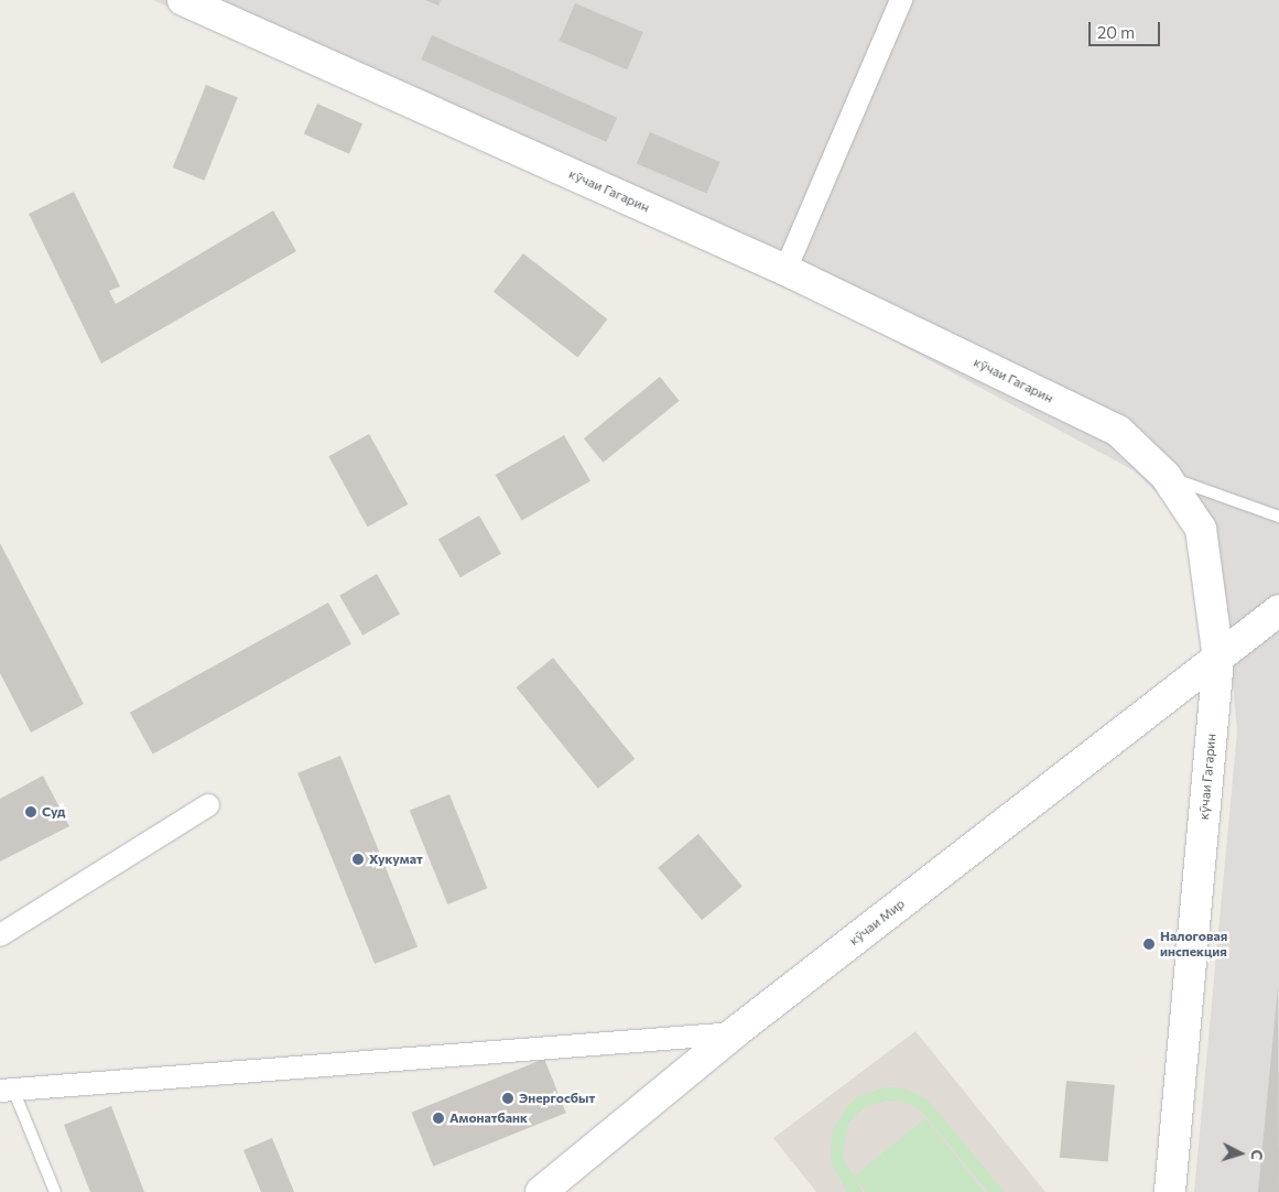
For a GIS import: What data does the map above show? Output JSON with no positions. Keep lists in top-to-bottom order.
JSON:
{
  "streets": {
    "main road": ["кӯчаи Гагарин", "кӯчаи Мир"]
  },
  "crossings": [
    ["кӯчаи Гагарин", "кӯчаи Мир"]
  ],
  "places": [
    "Суд",
    "Хукумат",
    "Налоговая инспекция",
    "Энергосбыт",
    "Амонатбанк"
  ],
  "scale_bar": "20 m",
  "north": "right"
}
